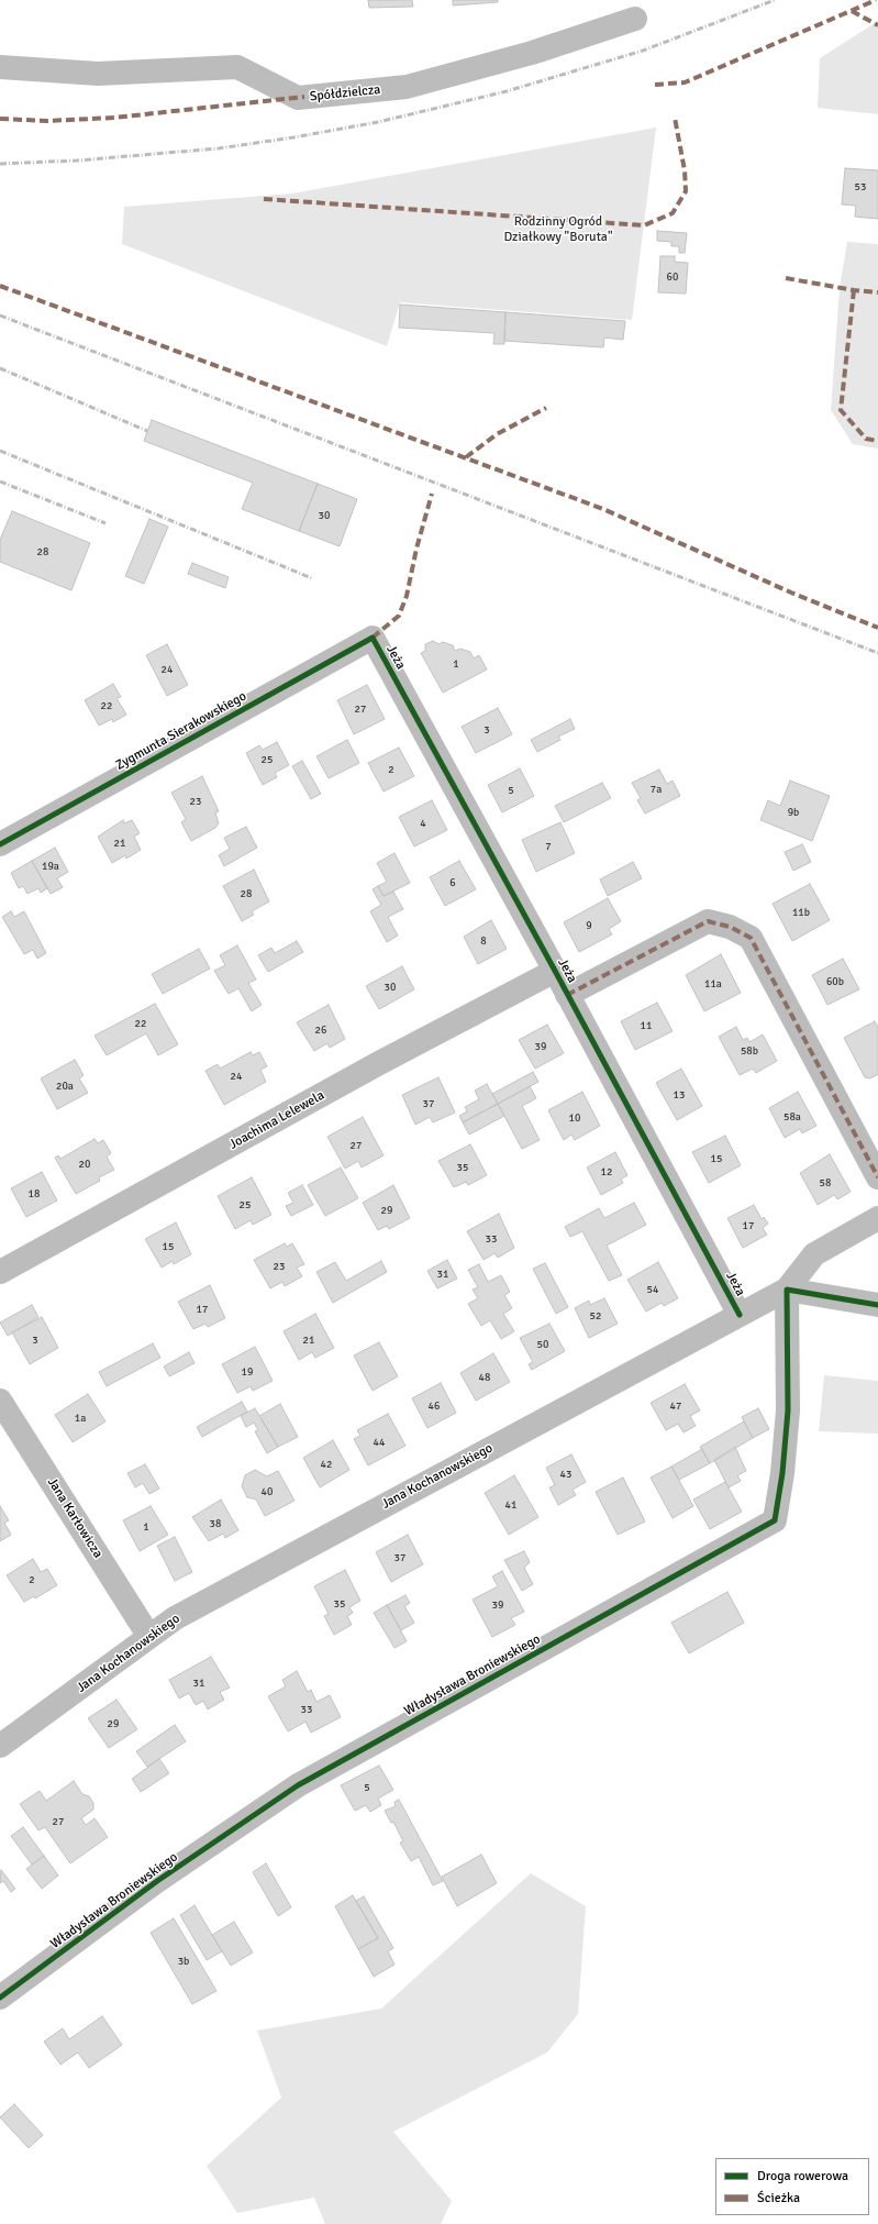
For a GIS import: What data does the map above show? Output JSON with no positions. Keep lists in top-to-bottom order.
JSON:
{
  "streets": {
    "street": [
      "Spółdzielcza",
      "Jeża",
      "Zygmunta Sierakowskiego",
      "Joachima Lelewela",
      "Jana Kochanowskiego",
      "Jana Karłowicza",
      "Władysława Broniewskiego"
    ]
  },
  "crossings": [
    ["Jeża", "Zygmunta Sierakowskiego"],
    ["Jeża", "Joachima Lelewela"],
    ["Jeża", "Jana Kochanowskiego"],
    ["Jana Kochanowskiego", "Jana Karłowicza"],
    ["Jana Kochanowskiego", "Władysława Broniewskiego"]
  ],
  "parks": ["Rodzinny Ogród Działkowy \"Boruta\""],
  "house_numbers": [
    "53",
    "60",
    "30",
    "28",
    "1",
    "24",
    "22",
    "27",
    "3",
    "25",
    "2",
    "7a",
    "5",
    "23",
    "9b",
    "4",
    "21",
    "7",
    "19a",
    "6",
    "28",
    "11b",
    "9",
    "8",
    "60b",
    "11a",
    "30",
    "22",
    "11",
    "26",
    "39",
    "58b",
    "24",
    "20a",
    "13",
    "37",
    "58a",
    "10",
    "27",
    "15",
    "20",
    "35",
    "12",
    "58",
    "18",
    "25",
    "29",
    "17",
    "33",
    "15",
    "23",
    "31",
    "54",
    "17",
    "52",
    "3",
    "21",
    "50",
    "19",
    "48",
    "46",
    "47",
    "1a",
    "44",
    "42",
    "43",
    "40",
    "41",
    "38",
    "1",
    "37",
    "2",
    "35",
    "39",
    "31",
    "33",
    "29",
    "5",
    "27",
    "3b"
  ],
  "legend": ["Droga rowerowa", "Ścieżka"]
}
